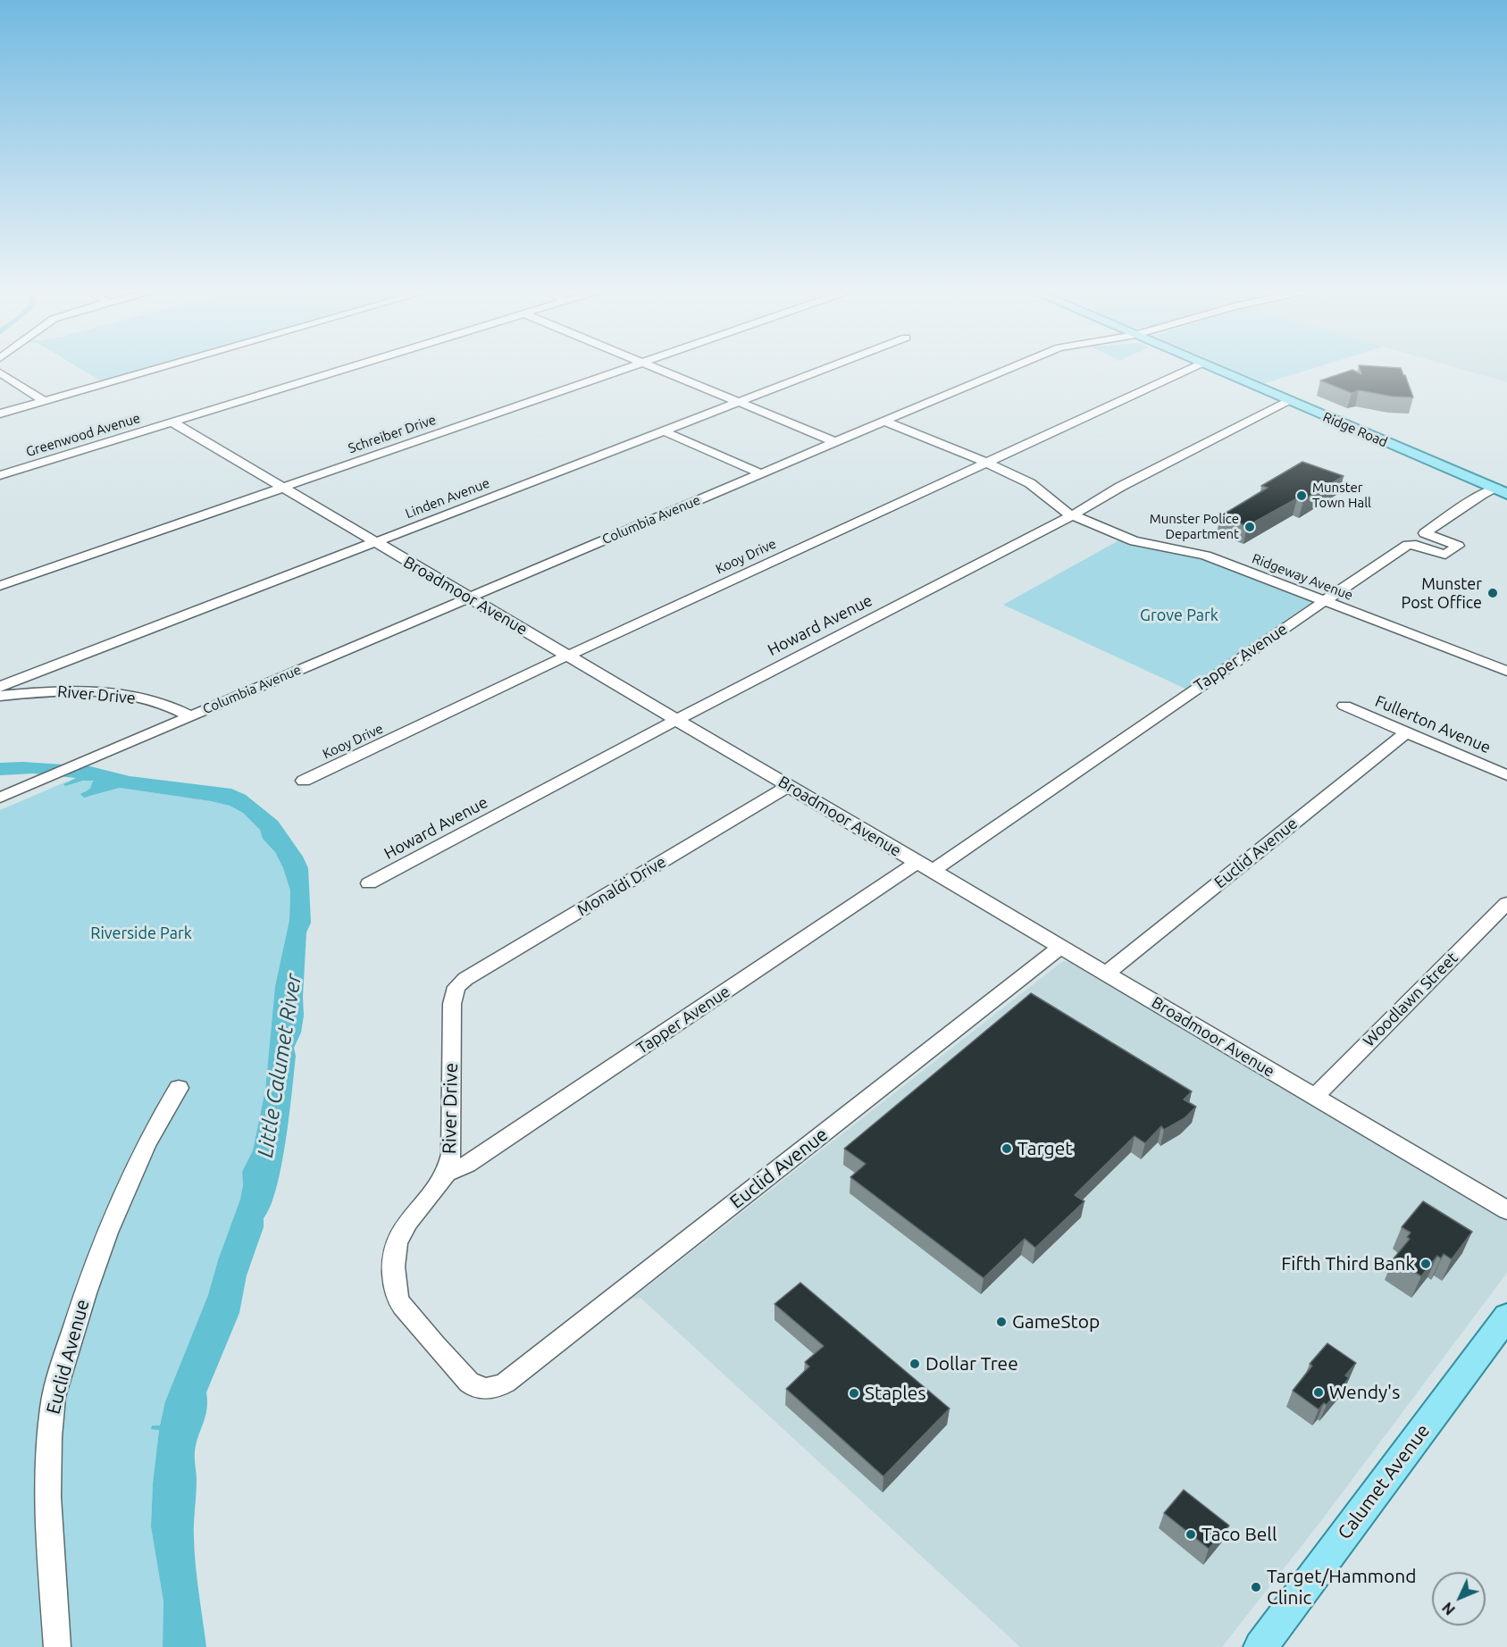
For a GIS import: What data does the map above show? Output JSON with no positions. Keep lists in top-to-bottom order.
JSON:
{
  "streets": {
    "main road": ["Ridge Road", "Calumet Avenue"],
    "street": [
      "Schreiber Drive",
      "Greenwood Avenue",
      "Linden Avenue",
      "Columbia Avenue",
      "Kooy Drive",
      "Ridgeway Avenue",
      "Broadmoor Avenue",
      "Howard Avenue",
      "Tapper Avenue",
      "River Drive",
      "Fullerton Avenue",
      "Euclid Avenue",
      "Monaldi Drive",
      "Woodlawn Street"
    ]
  },
  "crossings": [
    ["Ridge Road", "Howard Avenue"],
    ["Ridge Road", "Tapper Avenue"],
    ["Schreiber Drive", "Broadmoor Avenue"],
    ["Greenwood Avenue", "Broadmoor Avenue"],
    ["Linden Avenue", "Broadmoor Avenue"],
    ["Columbia Avenue", "Ridgeway Avenue"],
    ["Columbia Avenue", "Broadmoor Avenue"],
    ["Columbia Avenue", "River Drive"],
    ["Kooy Drive", "Ridgeway Avenue"],
    ["Kooy Drive", "Broadmoor Avenue"],
    ["Ridgeway Avenue", "Howard Avenue"],
    ["Ridgeway Avenue", "Tapper Avenue"],
    ["Broadmoor Avenue", "Howard Avenue"],
    ["Broadmoor Avenue", "Tapper Avenue"],
    ["Broadmoor Avenue", "Euclid Avenue"],
    ["Broadmoor Avenue", "Monaldi Drive"],
    ["Broadmoor Avenue", "Woodlawn Street"],
    ["Tapper Avenue", "River Drive"],
    ["River Drive", "Euclid Avenue"],
    ["River Drive", "Monaldi Drive"],
    ["Fullerton Avenue", "Euclid Avenue"]
  ],
  "water": ["Little Calumet River"],
  "parks": ["Grove Park", "Riverside Park"],
  "places": [
    "Munster Town Hall",
    "Munster Police Department",
    "Munster Post Office",
    "Target",
    "Fifth Third Bank",
    "GameStop",
    "Dollar Tree",
    "Wendy's",
    "Staples",
    "Taco Bell",
    "Target/Hammond Clinic"
  ],
  "north": "bottom left"
}
